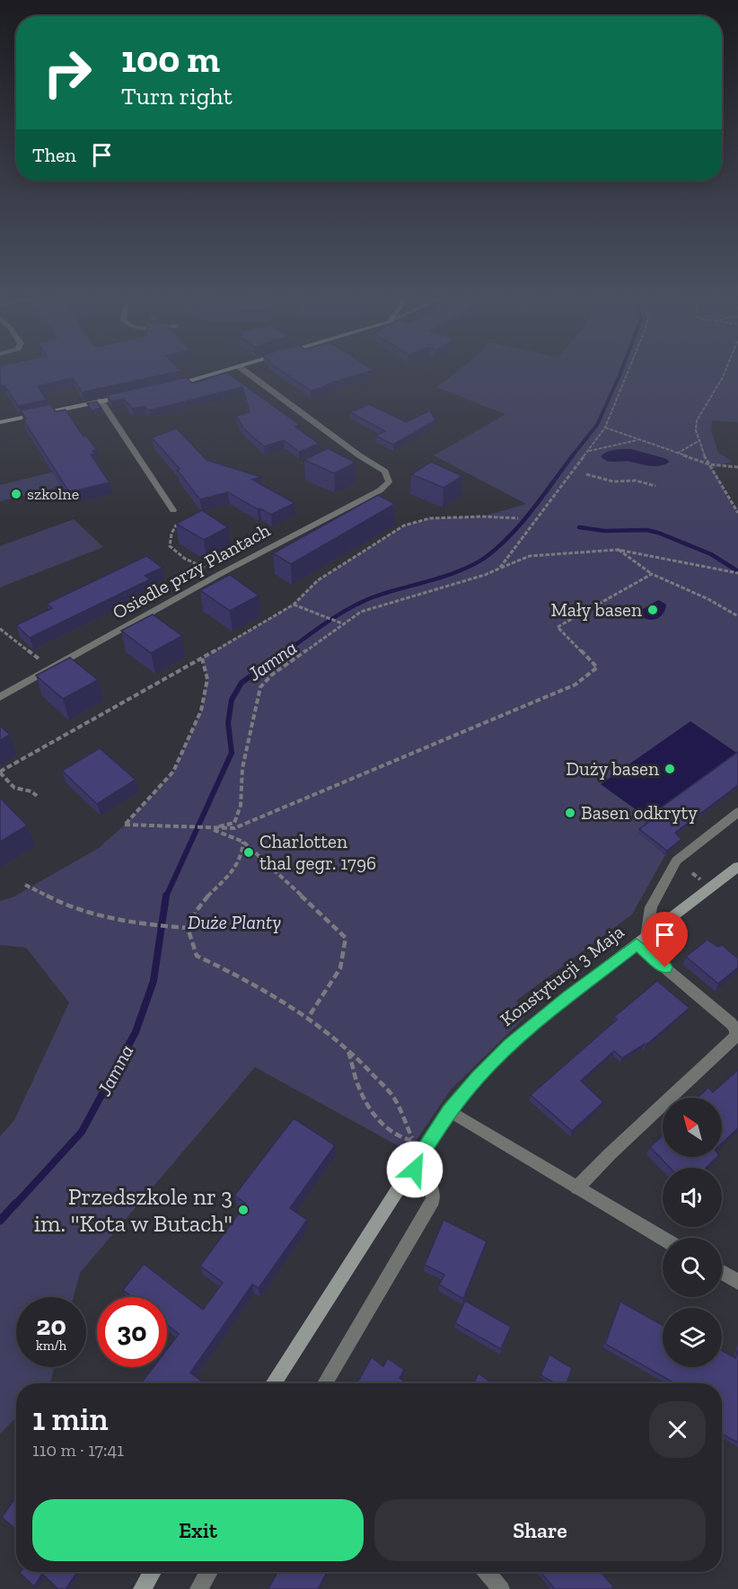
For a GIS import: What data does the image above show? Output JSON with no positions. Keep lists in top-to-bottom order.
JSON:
{
  "streets": {
    "street": ["Osiedle przy Plantach", "Konstytucji 3 Maja"]
  },
  "water": ["Jamna"],
  "parks": ["Duże Planty"],
  "places": [
    "szkolne",
    "Mały basen",
    "Duży basen",
    "Basen odkryty",
    "Charlotten thal gegr. 1796",
    "Przedszkole nr 3 im. \"Kota w Butach\""
  ],
  "north": "top left",
  "page": {
    "turn": ["100 m", "Turn right"],
    "then": "Then",
    "speed": "20 km/h",
    "limit": "30",
    "heading": ["1 min", "110 m · 17:41"],
    "buttons": ["Exit", "Share"]
  }
}
